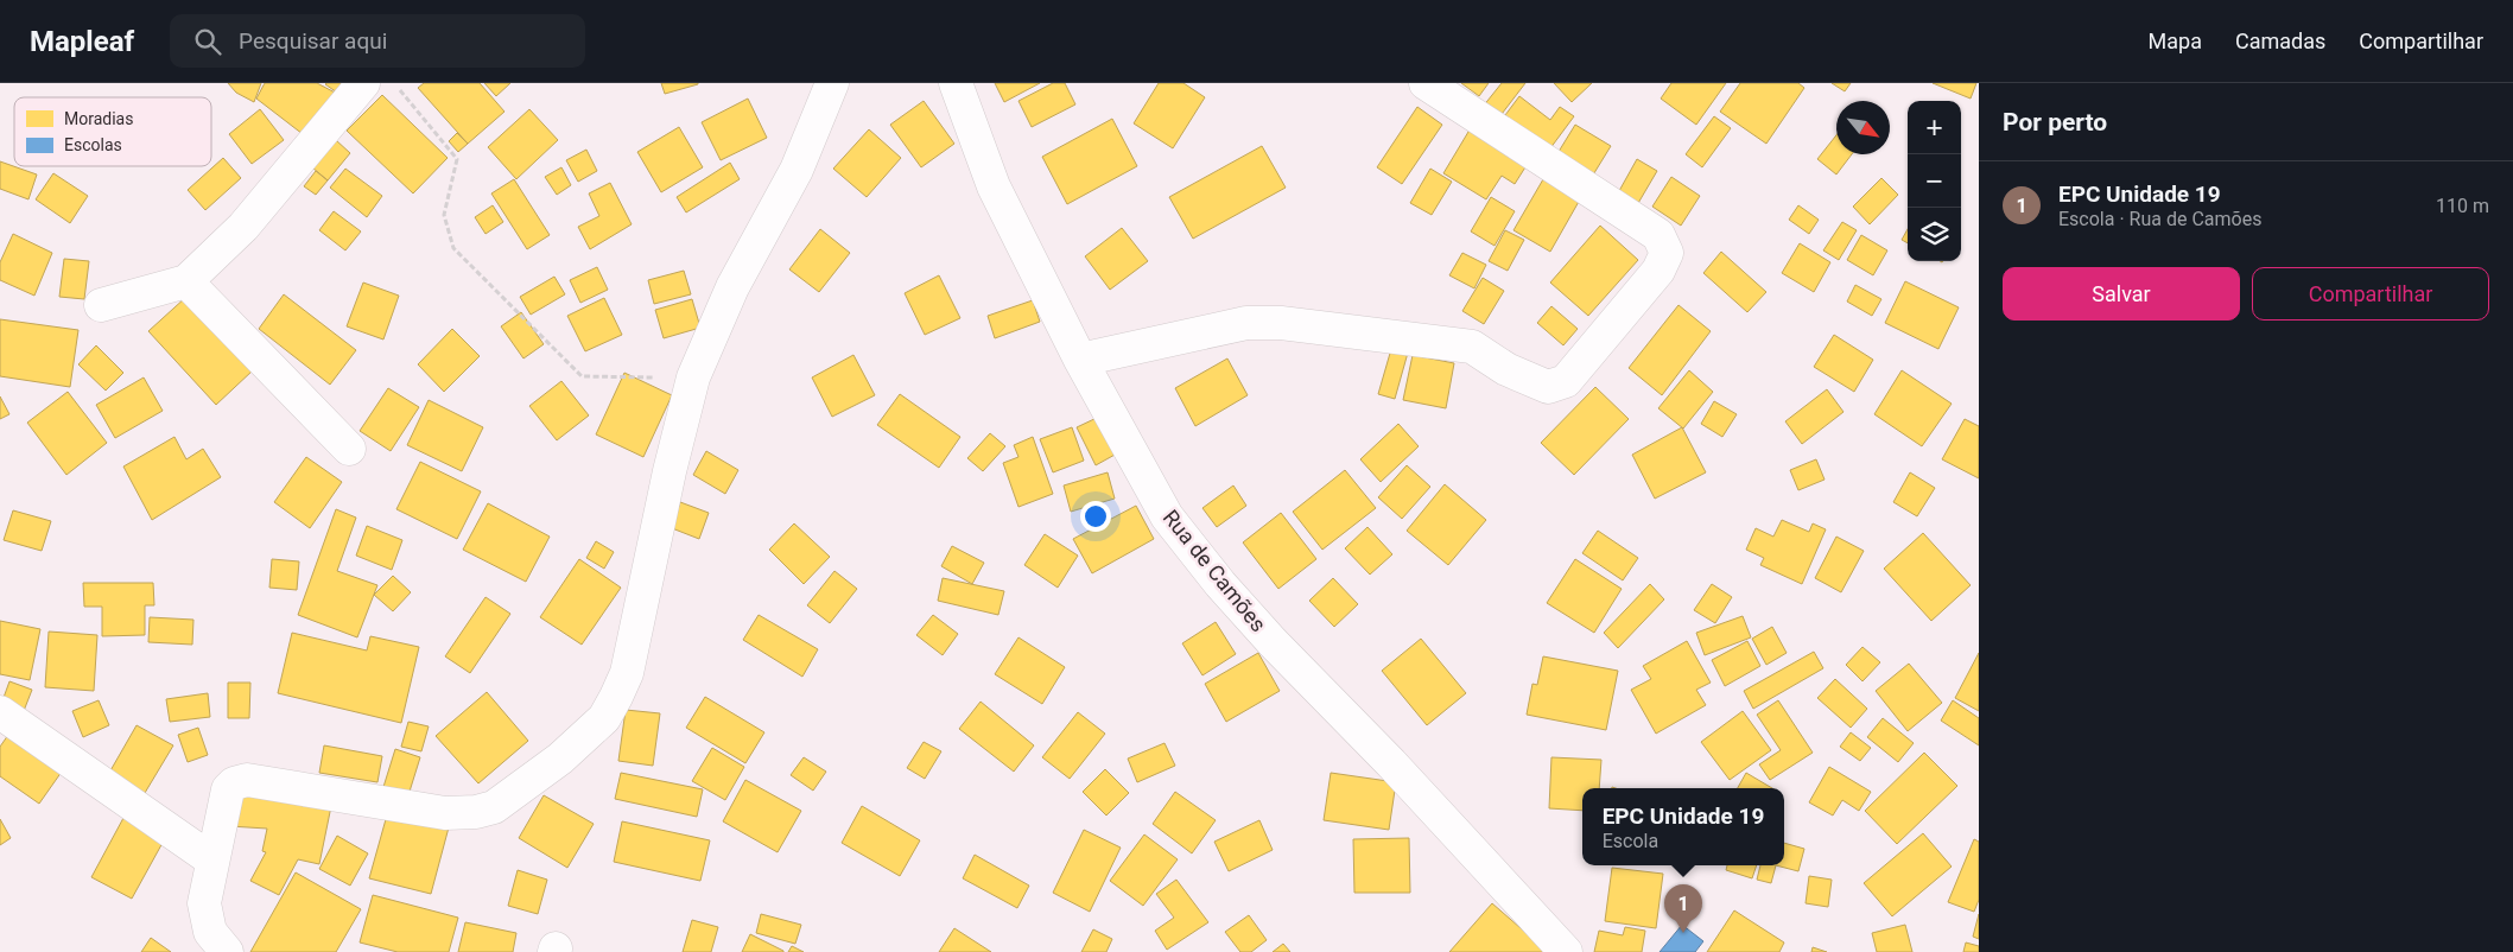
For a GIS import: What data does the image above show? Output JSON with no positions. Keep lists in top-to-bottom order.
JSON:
{
  "streets": {
    "street": ["Rua de Camões"]
  },
  "legend": ["Moradias", "Escolas"],
  "north": "bottom right",
  "page": {
    "header": "Mapleaf",
    "search": "Pesquisar aqui",
    "nav": ["Mapa", "Camadas", "Compartilhar"],
    "heading": "Por perto",
    "map_buttons": ["+", "−"],
    "list": [
      {
        "mark": "1",
        "name": "EPC Unidade 19",
        "note": "Escola · Rua de Camões",
        "value": "110 m"
      }
    ],
    "buttons": ["Salvar", "Compartilhar"],
    "popup": ["EPC Unidade 19", "Escola"],
    "pins": "1"
  }
}
